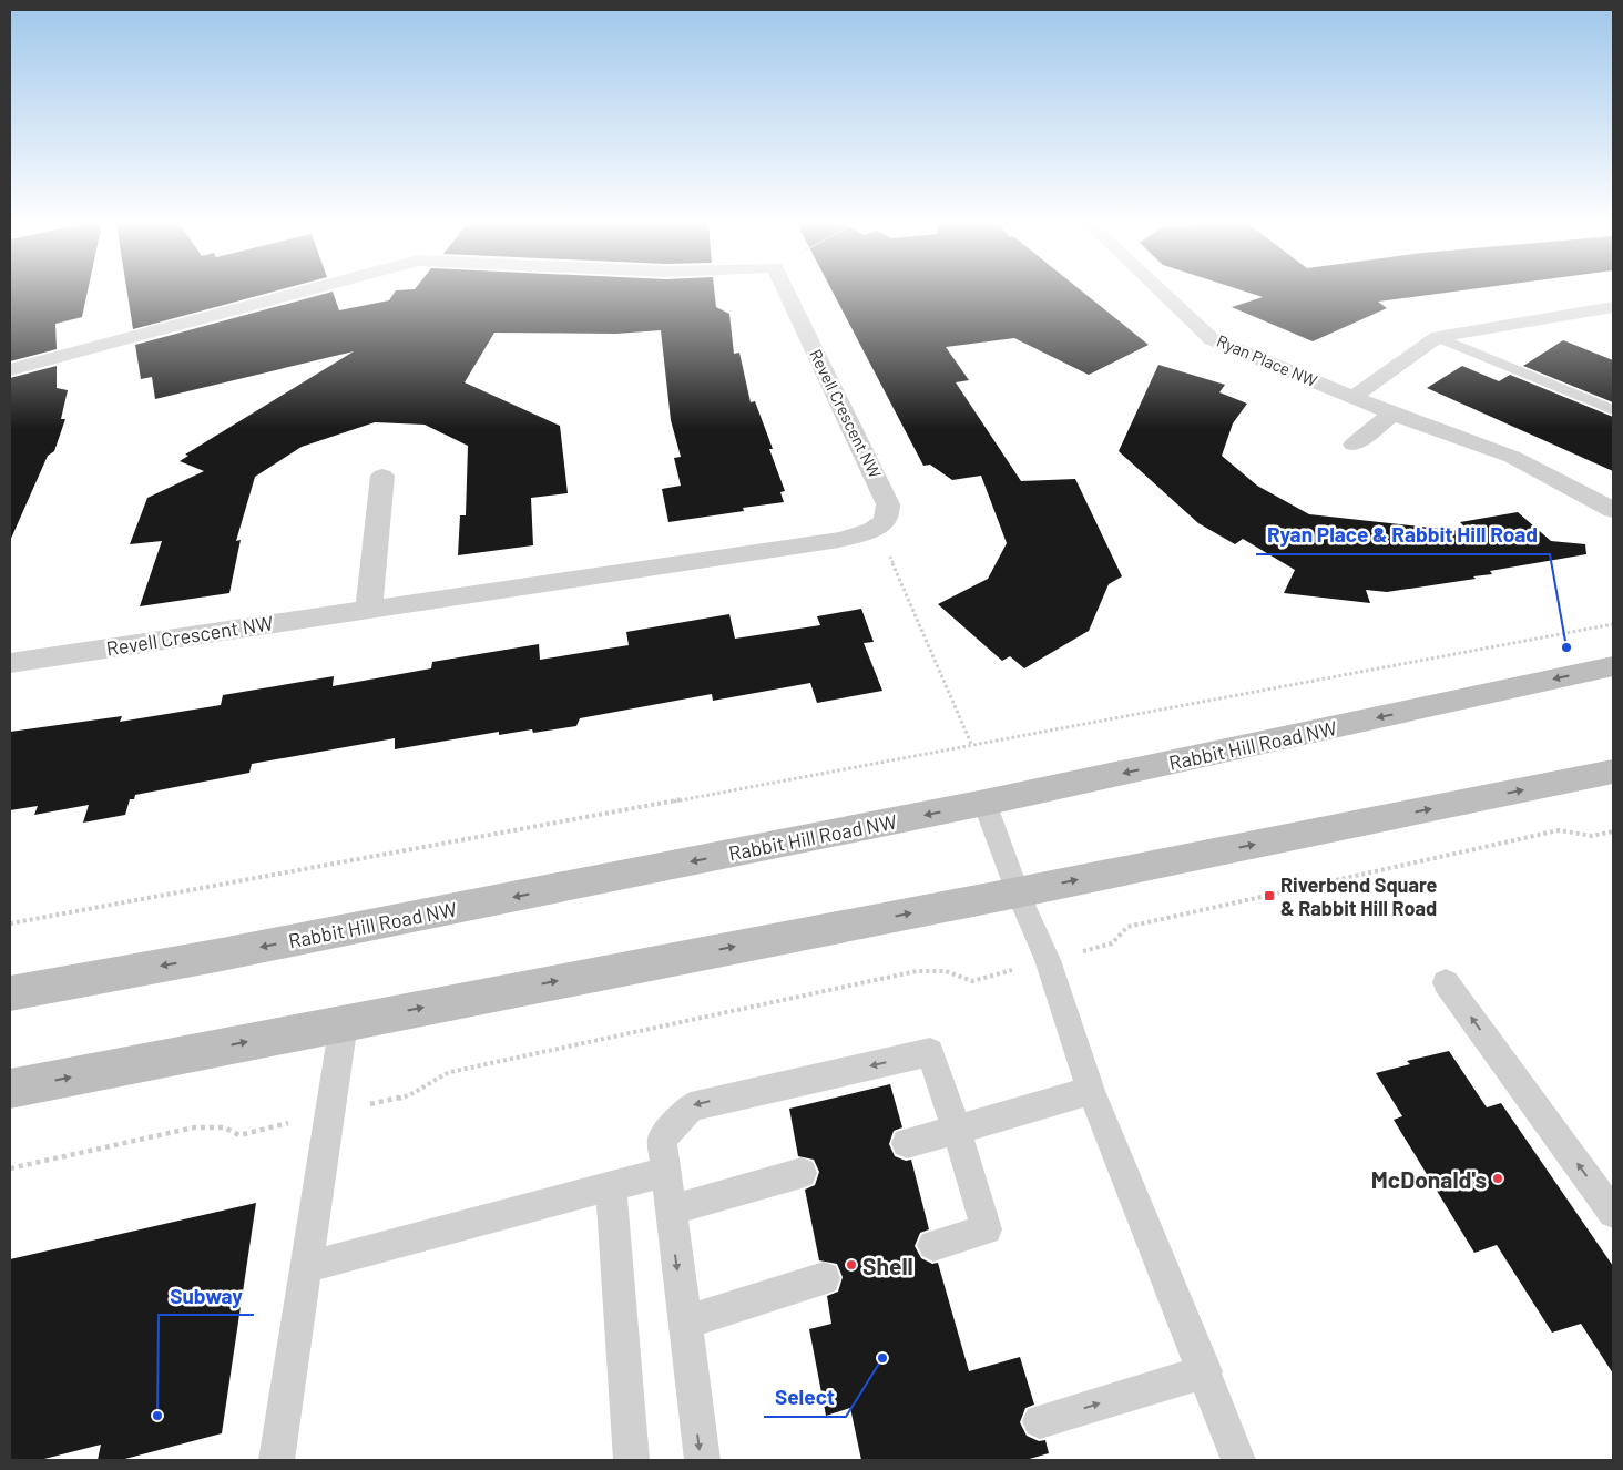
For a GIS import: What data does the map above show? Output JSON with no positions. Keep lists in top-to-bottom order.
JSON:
{
  "streets": {
    "main road": ["Rabbit Hill Road NW"],
    "street": ["Ryan Place NW", "Revell Crescent NW"]
  },
  "places": {
    "other": [
      "Ryan Place & Rabbit Hill Road",
      "McDonald's",
      "Shell",
      "Select",
      "Subway"
    ],
    "transit": ["Riverbend Square & Rabbit Hill Road"]
  }
}
